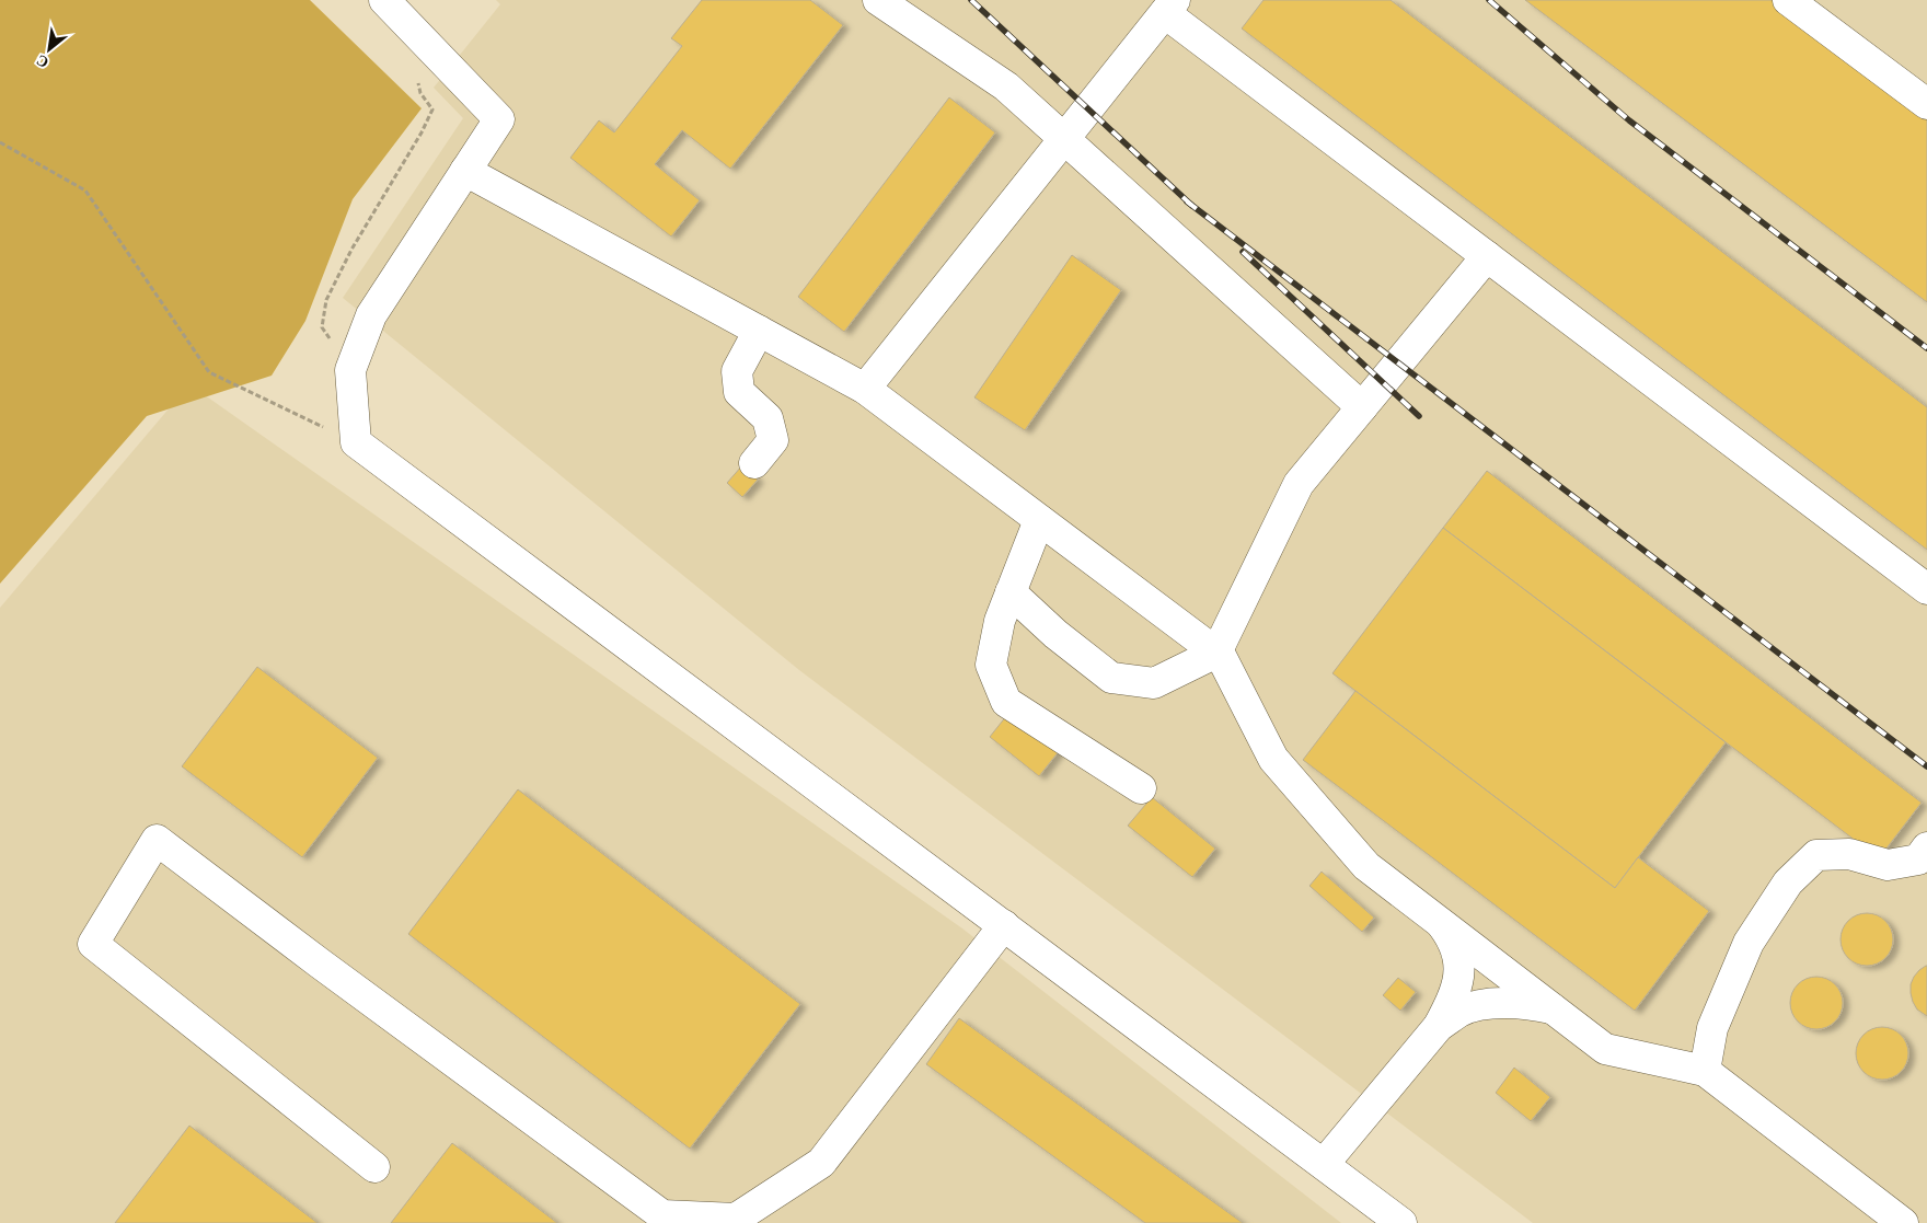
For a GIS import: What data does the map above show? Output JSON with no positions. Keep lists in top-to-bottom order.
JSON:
{
  "north": "bottom left"
}
